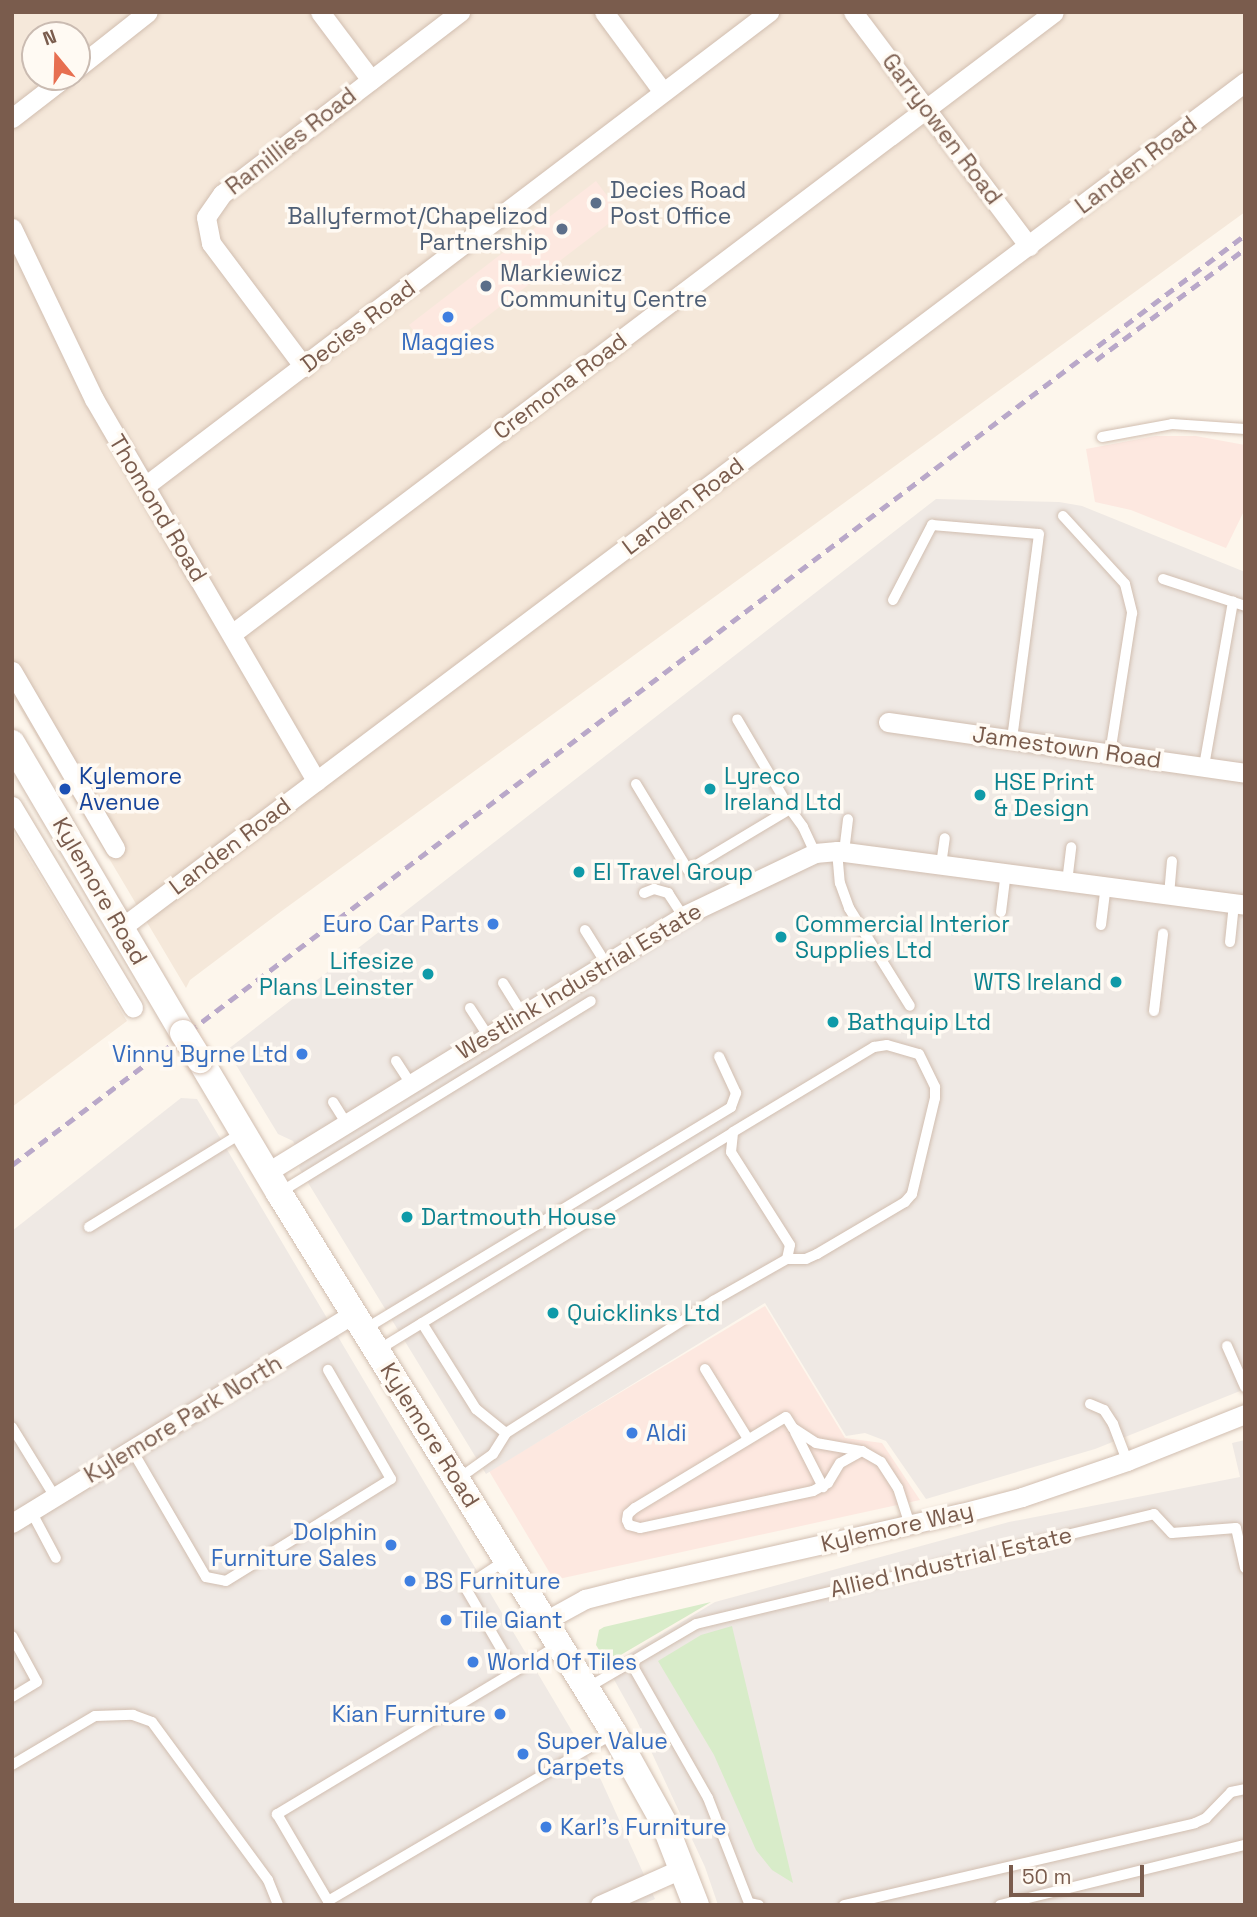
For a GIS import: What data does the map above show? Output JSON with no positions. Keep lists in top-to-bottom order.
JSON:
{
  "streets": {
    "main road": ["Kylemore Road"],
    "street": [
      "Garryowen Road",
      "Ramillies Road",
      "Landen Road",
      "Decies Road",
      "Cremona Road",
      "Thomond Road",
      "Jamestown Road",
      "Westlink Industrial Estate",
      "Kylemore Park North",
      "Kylemore Way"
    ],
    "lane": ["Allied Industrial Estate"]
  },
  "crossings": [
    ["Garryowen Road", "Landen Road"],
    ["Garryowen Road", "Cremona Road"],
    ["Ramillies Road", "Decies Road"],
    ["Landen Road", "Thomond Road"],
    ["Landen Road", "Kylemore Road"],
    ["Decies Road", "Thomond Road"],
    ["Cremona Road", "Thomond Road"],
    ["Kylemore Road", "Westlink Industrial Estate"],
    ["Kylemore Road", "Kylemore Park North"],
    ["Kylemore Road", "Kylemore Way"],
    ["Kylemore Road", "Allied Industrial Estate"]
  ],
  "places": [
    "Decies Road Post Office",
    "Ballyfermot/Chapelizod Partnership",
    "Markiewicz Community Centre",
    "Maggies",
    "Kylemore Avenue",
    "Lyreco Ireland Ltd",
    "HSE Print & Design",
    "EI Travel Group",
    "Euro Car Parts",
    "Commercial Interior Supplies Ltd",
    "Lifesize Plans Leinster",
    "WTS Ireland",
    "Bathquip Ltd",
    "Vinny Byrne Ltd",
    "Dartmouth House",
    "Quicklinks Ltd",
    "Aldi",
    "Dolphin Furniture Sales",
    "BS Furniture",
    "Tile Giant",
    "World Of Tiles",
    "Kian Furniture",
    "Super Value Carpets",
    "Karl's Furniture"
  ],
  "scale_bar": "50 m",
  "north": "top"
}
